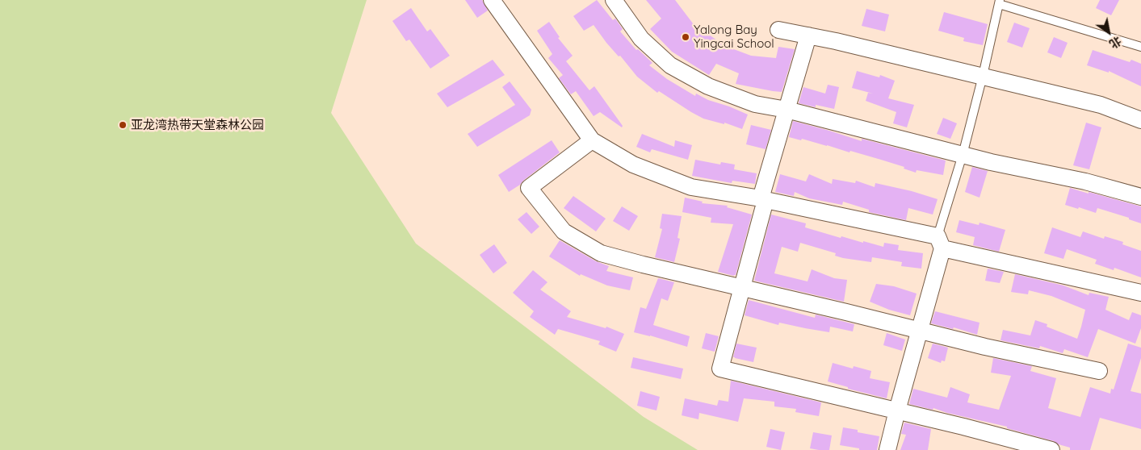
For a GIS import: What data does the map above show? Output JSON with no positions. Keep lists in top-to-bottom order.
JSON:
{
  "places": ["Yalong Bay Yingcai School", "亚龙湾热带天堂森林公园"],
  "north": "bottom right"
}
